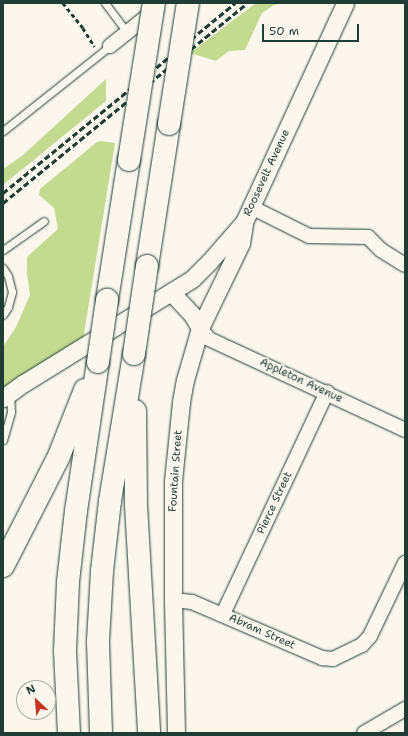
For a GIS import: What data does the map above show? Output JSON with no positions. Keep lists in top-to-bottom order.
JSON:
{
  "streets": {
    "street": [
      "Roosevelt Avenue",
      "Appleton Avenue",
      "Fountain Street",
      "Pierce Street",
      "Abram Street"
    ]
  },
  "crossings": [
    ["Roosevelt Avenue", "Fountain Street"],
    ["Appleton Avenue", "Fountain Street"],
    ["Appleton Avenue", "Pierce Street"],
    ["Fountain Street", "Abram Street"],
    ["Pierce Street", "Abram Street"]
  ],
  "scale_bar": "50 m",
  "north": "top left"
}
